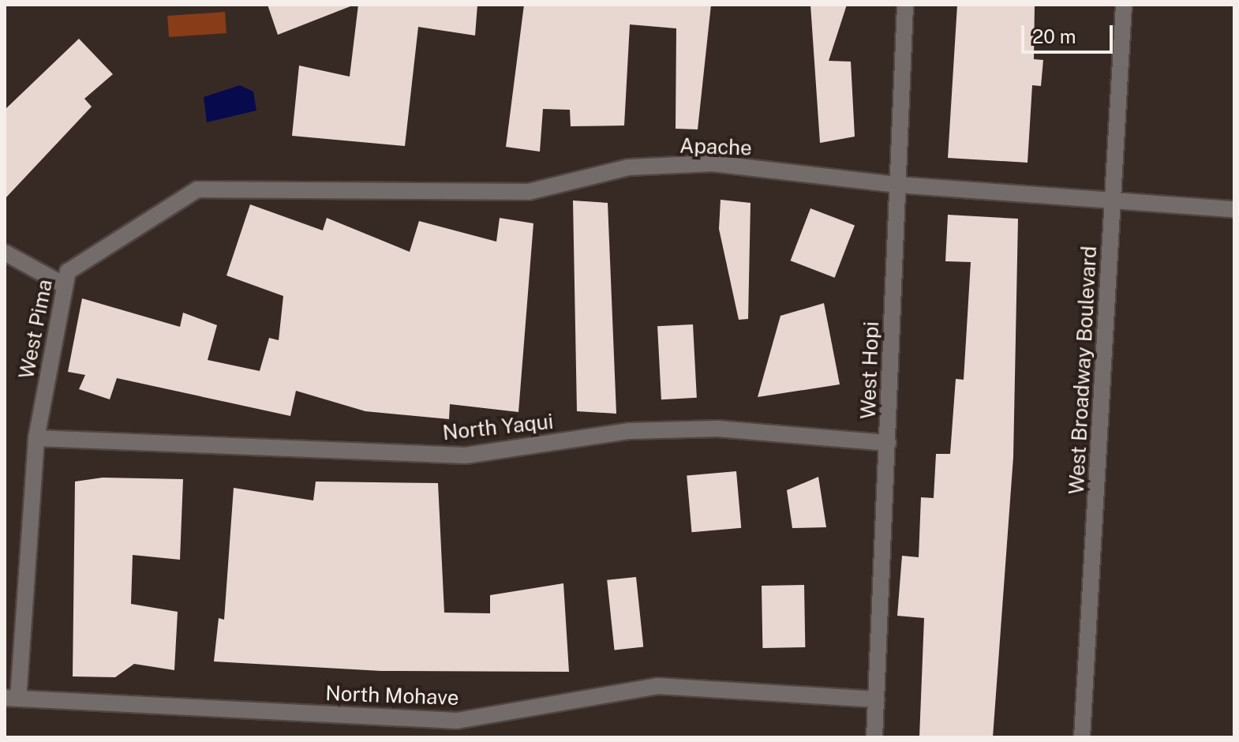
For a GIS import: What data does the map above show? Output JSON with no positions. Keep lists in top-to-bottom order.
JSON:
{
  "streets": {
    "street": [
      "Apache",
      "West Pima",
      "West Hopi",
      "West Broadway Boulevard",
      "North Yaqui",
      "North Mohave"
    ]
  },
  "crossings": [
    ["Apache", "West Pima"],
    ["Apache", "West Hopi"],
    ["Apache", "West Broadway Boulevard"],
    ["West Pima", "North Yaqui"],
    ["West Pima", "North Mohave"],
    ["West Hopi", "North Yaqui"],
    ["West Hopi", "North Mohave"]
  ],
  "scale_bar": "20 m"
}
